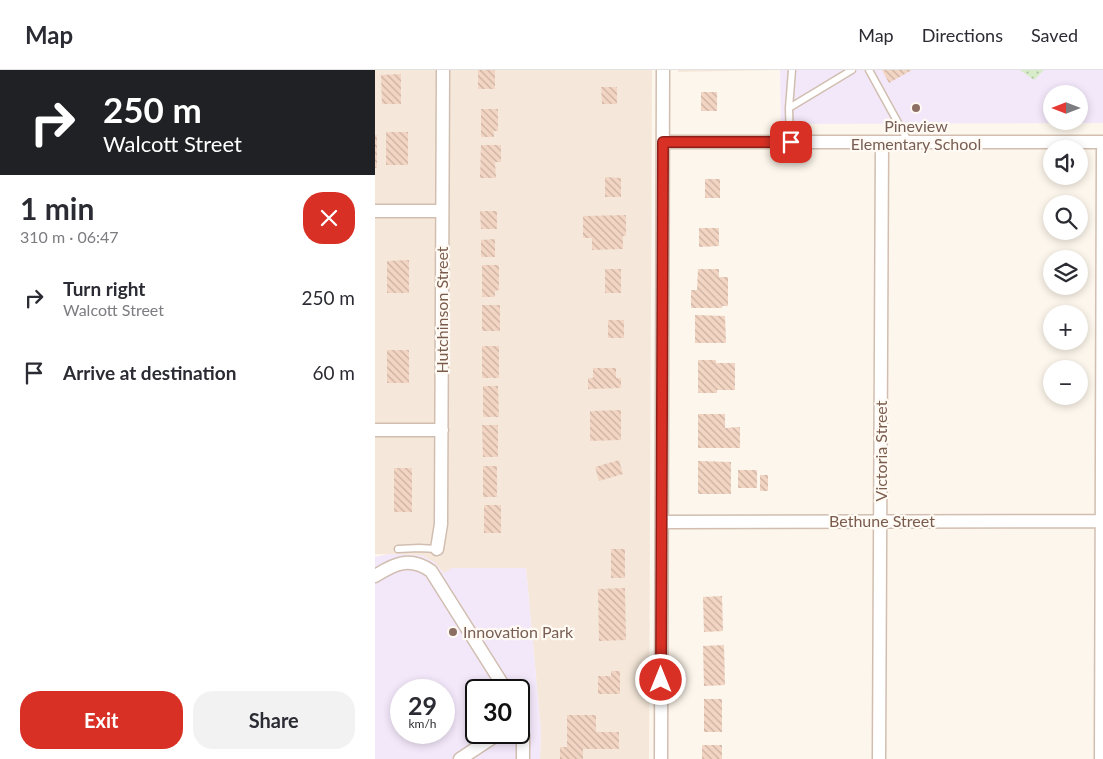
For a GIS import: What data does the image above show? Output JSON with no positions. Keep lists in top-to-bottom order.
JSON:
{
  "streets": {
    "street": ["Hutchinson Street", "Victoria Street", "Bethune Street"]
  },
  "crossings": [
    ["Victoria Street", "Bethune Street"]
  ],
  "places": ["Pineview Elementary School", "Innovation Park"],
  "north": "left",
  "page": {
    "header": "Map",
    "nav": ["Map", "Directions", "Saved"],
    "turn": ["250 m", "Walcott Street"],
    "map_buttons": ["+", "−"],
    "heading": ["1 min", "310 m · 06:47"],
    "list": [
      {
        "name": "Turn right",
        "note": "Walcott Street",
        "value": "250 m"
      },
      {
        "name": "Arrive at destination",
        "value": "60 m"
      }
    ],
    "speed": "29 km/h",
    "limit": "30",
    "buttons": ["Exit", "Share"]
  }
}
